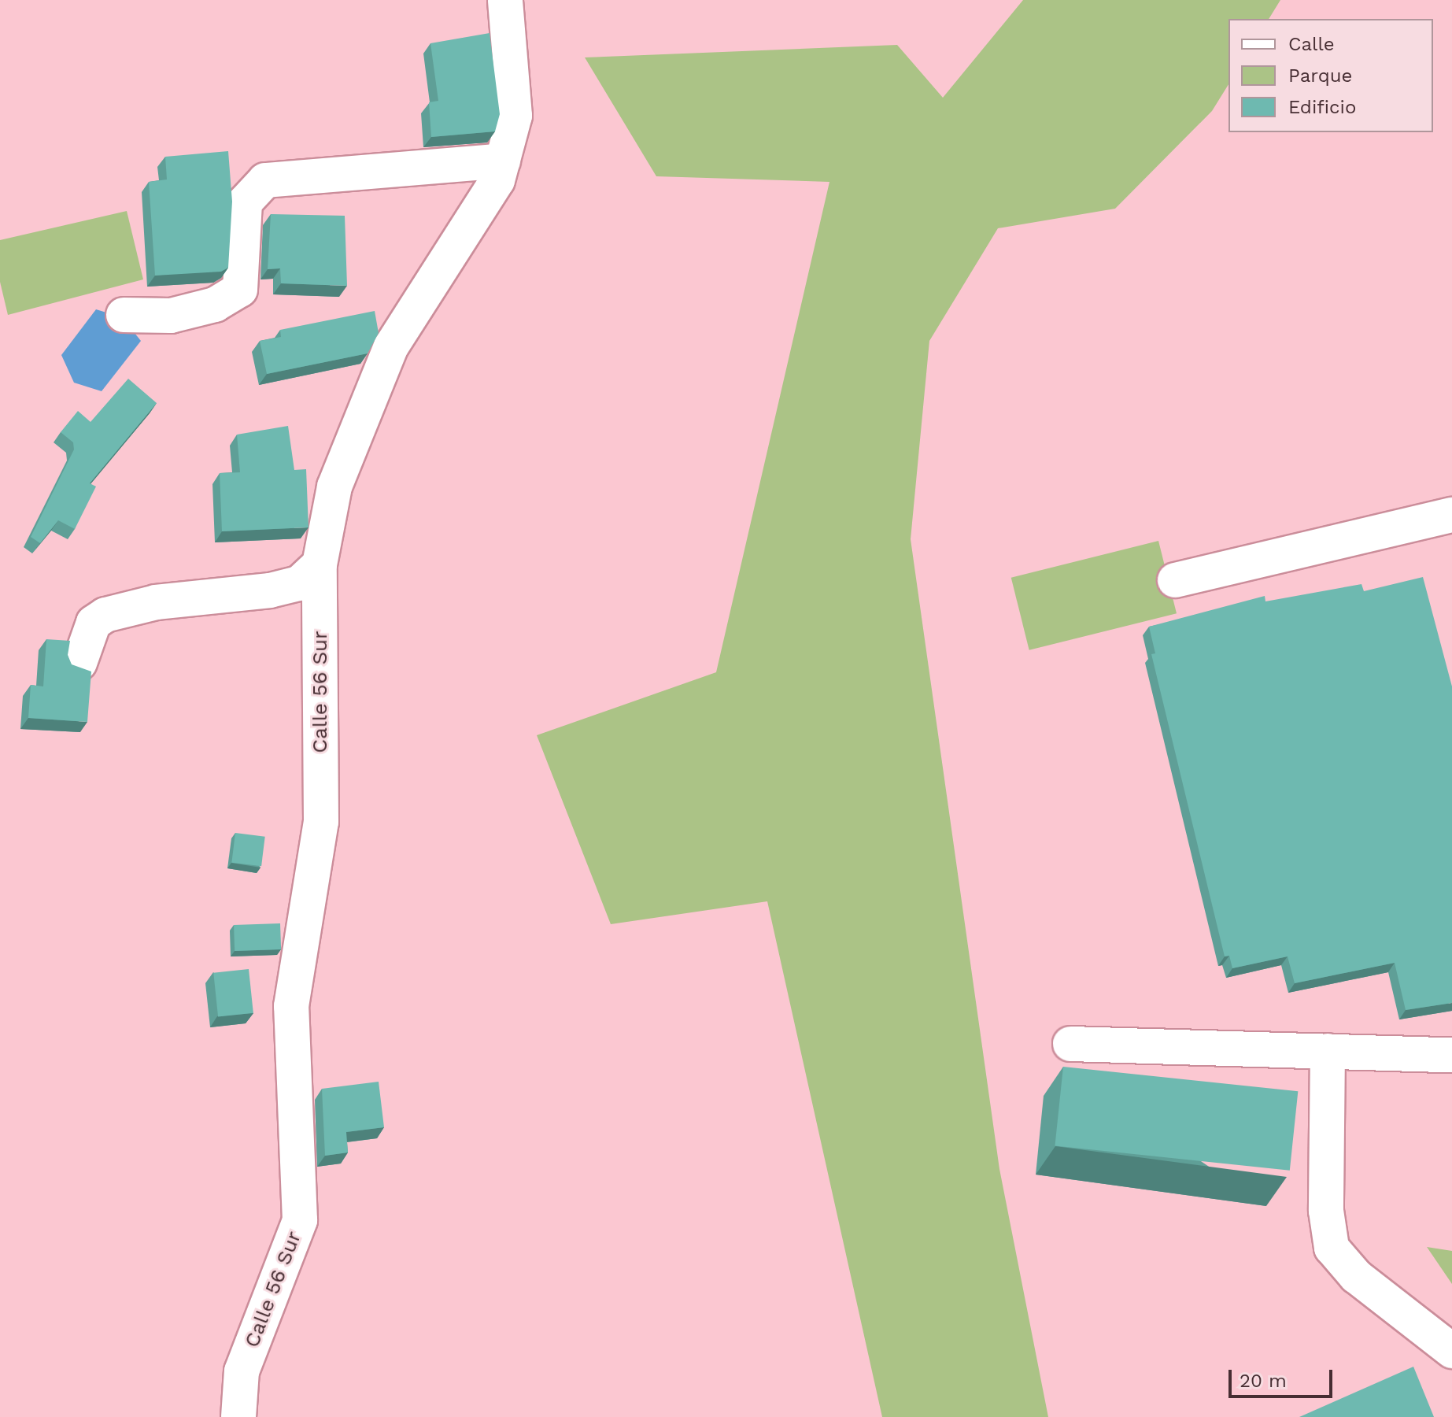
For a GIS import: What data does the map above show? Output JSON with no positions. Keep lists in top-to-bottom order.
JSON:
{
  "streets": {
    "street": ["Calle 56 Sur"]
  },
  "legend": ["Calle", "Parque", "Edificio"],
  "scale_bar": "20 m"
}
